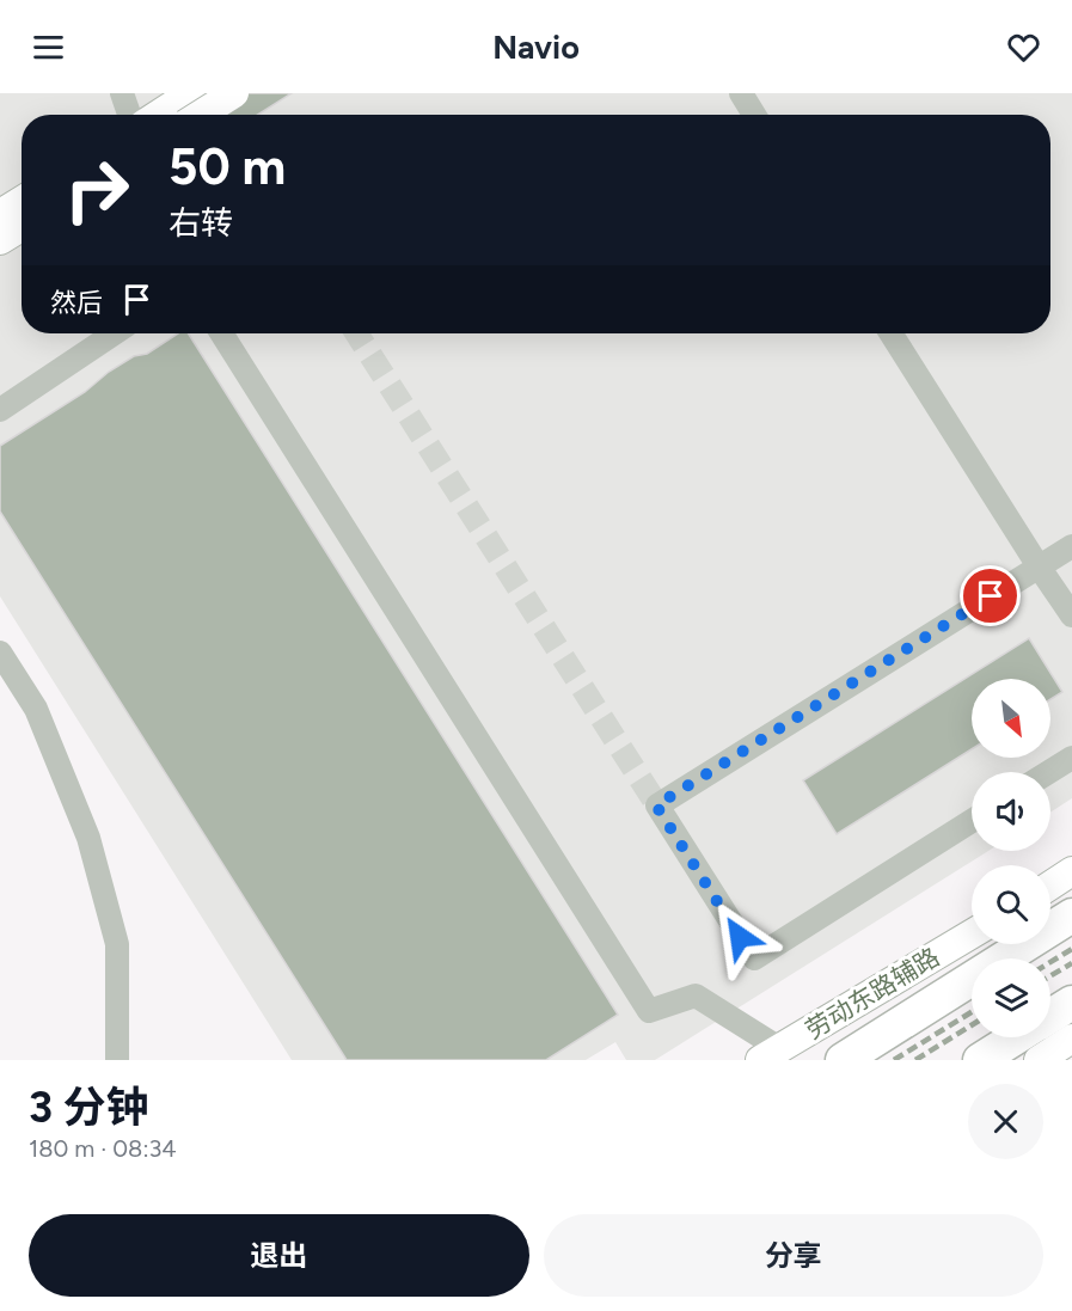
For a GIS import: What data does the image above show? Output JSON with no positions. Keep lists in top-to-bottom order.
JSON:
{
  "streets": {
    "main road": ["劳动东路辅路"]
  },
  "north": "bottom right",
  "page": {
    "header": "Navio",
    "turn": ["50 m", "右转"],
    "then": "然后",
    "heading": ["3 分钟", "180 m · 08:34"],
    "buttons": ["退出", "分享"]
  }
}
